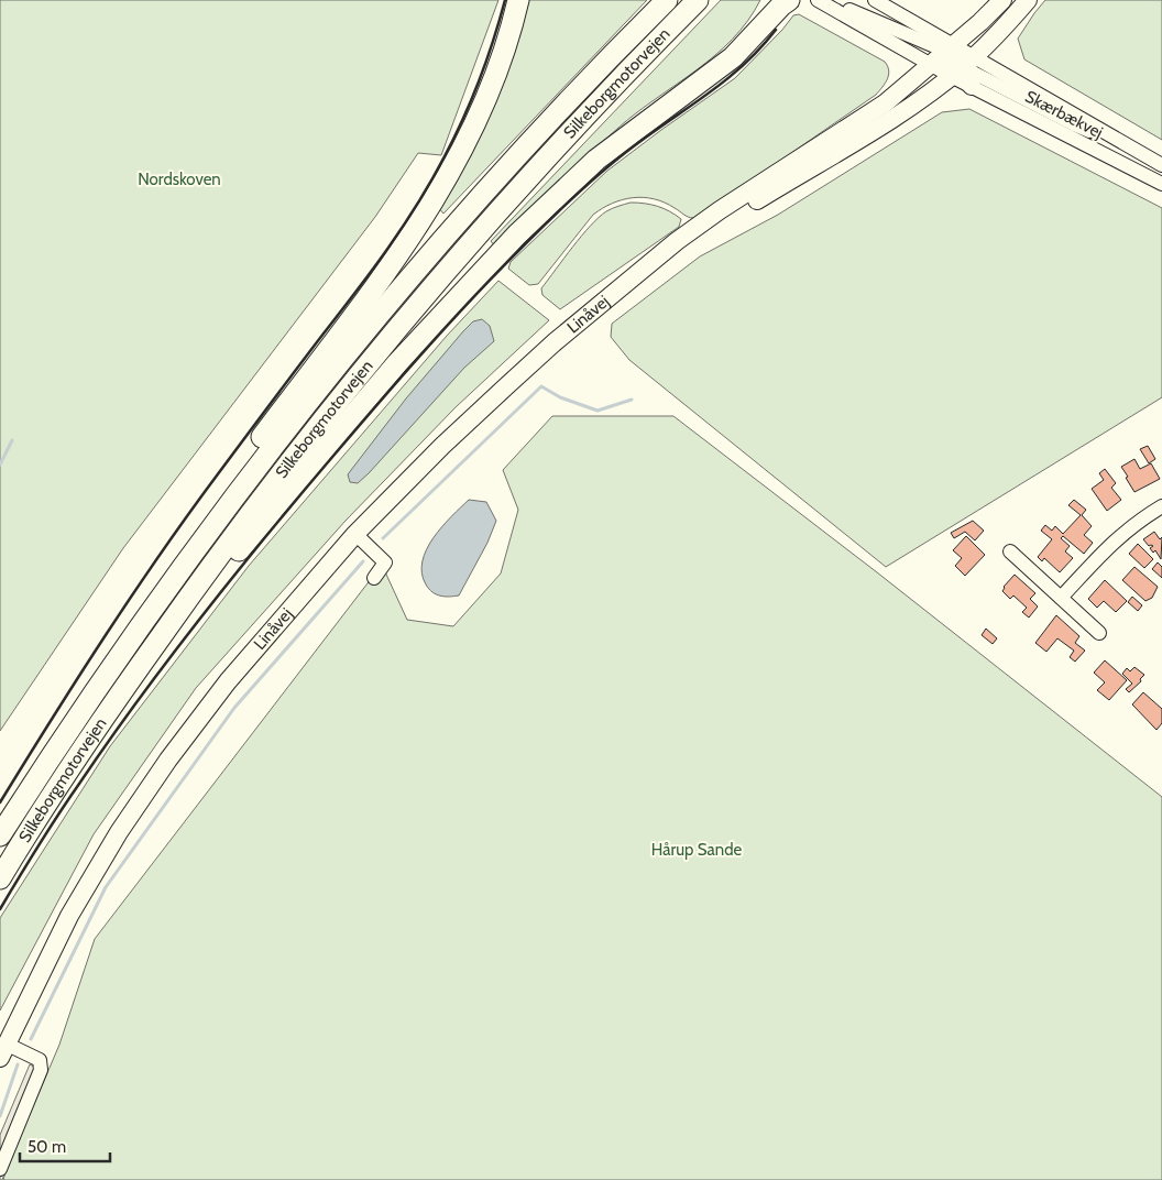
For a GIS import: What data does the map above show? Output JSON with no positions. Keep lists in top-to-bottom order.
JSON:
{
  "streets": {
    "highway": ["Silkeborgmotorvejen"],
    "main road": ["Linåvej"],
    "street": ["Skærbækvej"]
  },
  "parks": ["Nordskoven", "Hårup Sande"],
  "scale_bar": "50 m"
}
